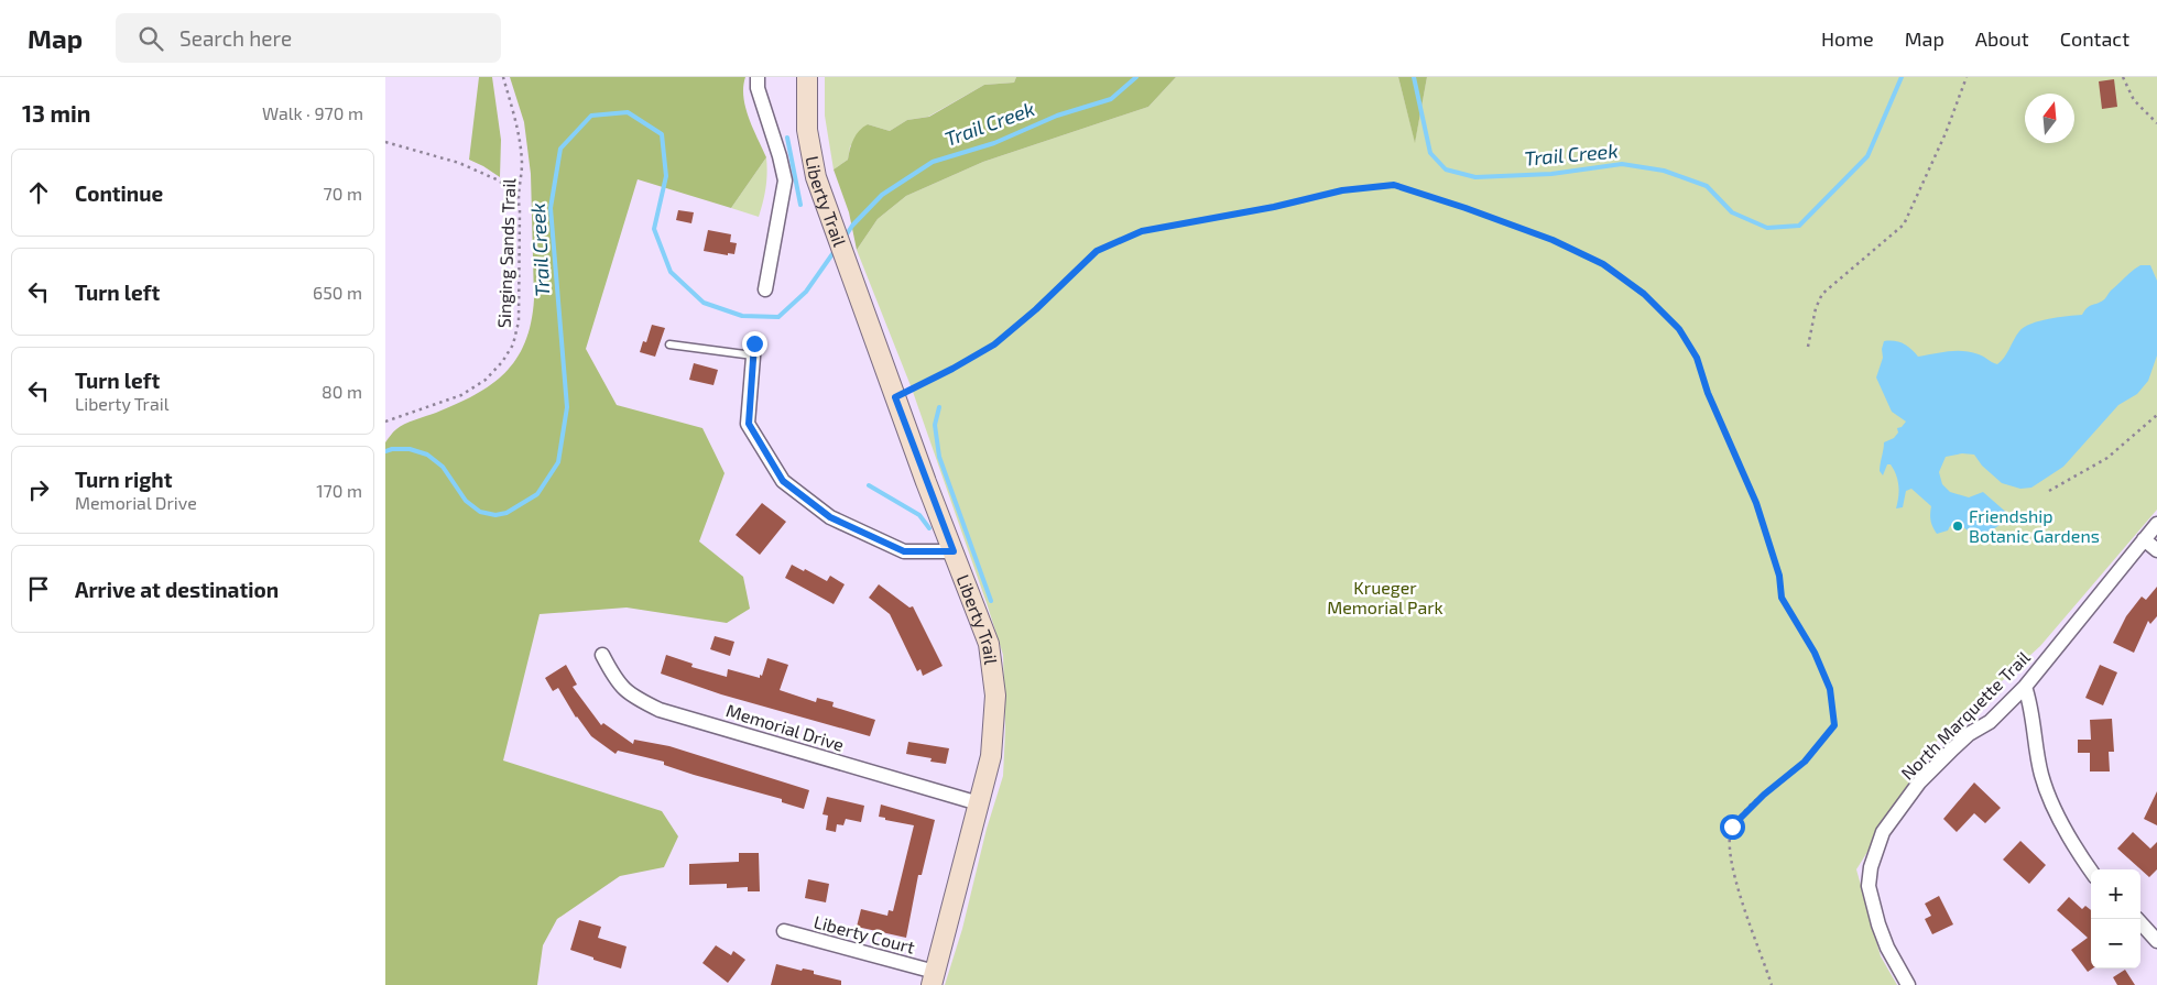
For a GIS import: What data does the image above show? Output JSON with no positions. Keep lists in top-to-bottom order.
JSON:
{
  "streets": {
    "street": [
      "Liberty Trail",
      "North Marquette Trail",
      "Memorial Drive",
      "Liberty Court"
    ],
    "path": ["Singing Sands Trail"]
  },
  "crossings": [
    ["Liberty Trail", "Memorial Drive"],
    ["Liberty Trail", "Liberty Court"]
  ],
  "water": ["Trail Creek"],
  "parks": ["Krueger Memorial Park"],
  "places": ["Friendship Botanic Gardens"],
  "north": "top",
  "page": {
    "header": "Map",
    "search": "Search here",
    "nav": [
      "Home",
      "Map",
      "About",
      "Contact"
    ],
    "heading": ["13 min", "Walk · 970 m"],
    "list": [
      ["Continue", "70 m"],
      ["Turn left", "650 m"],
      ["Turn left", "Liberty Trail", "80 m"],
      ["Turn right", "Memorial Drive", "170 m"],
      "Arrive at destination"
    ],
    "map_buttons": ["+", "−"]
  }
}
